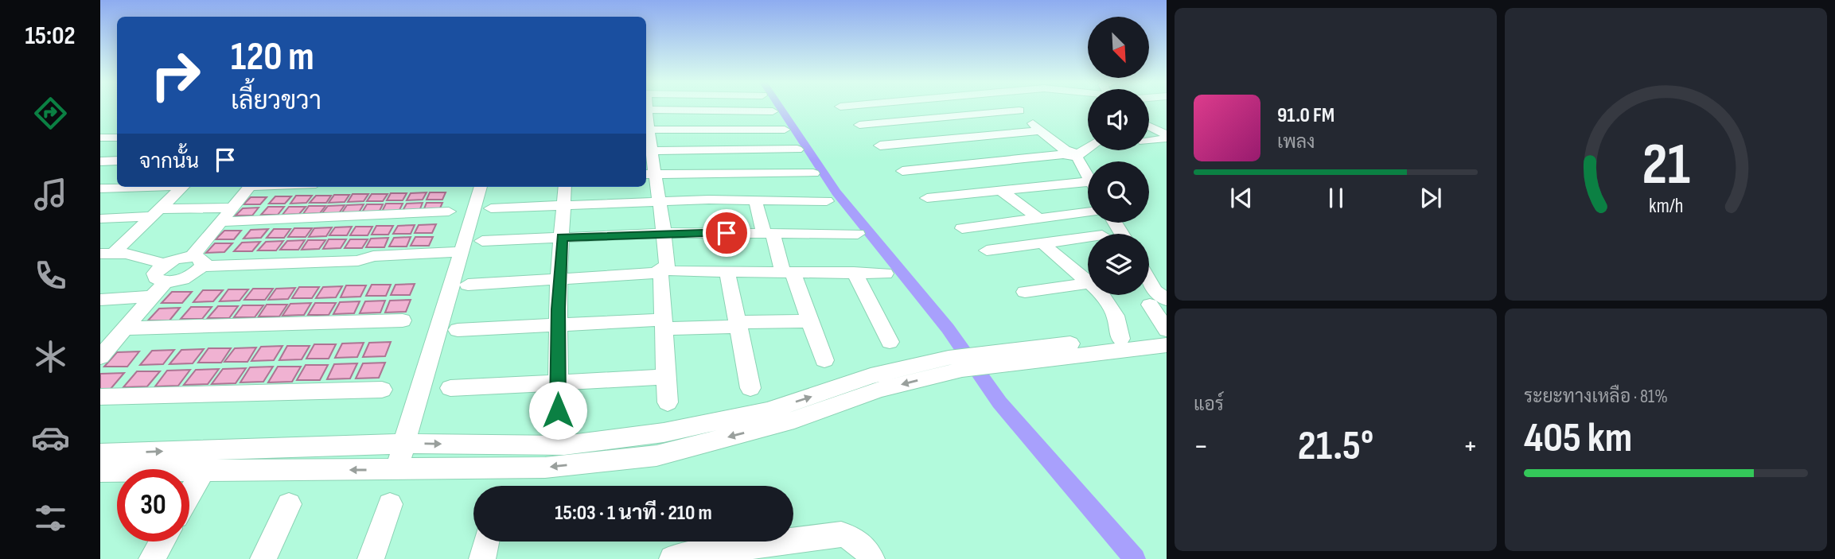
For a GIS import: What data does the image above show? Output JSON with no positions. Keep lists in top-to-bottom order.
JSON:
{
  "north": "bottom right",
  "page": {
    "tabs": "15:02",
    "turn": ["120 m", "เลี้ยวขวา"],
    "song": ["91.0 FM", "เพลง"],
    "then": "จากนั้น",
    "tile": [
      "แอร์",
      ["ระยะทางเหลือ · 81%", "405 km"]
    ],
    "heat": ["−", "21.5°", "+"],
    "limit": "30",
    "trip": "15:03 · 1 นาที · 210 m",
    "gauge": ["21", "km/h"]
  }
}
